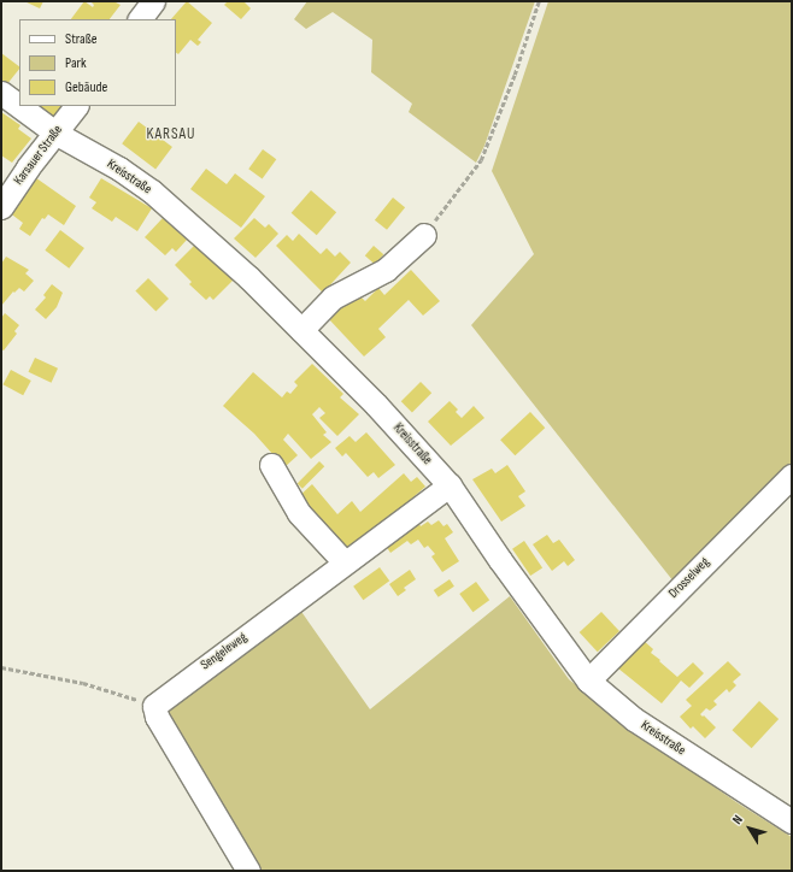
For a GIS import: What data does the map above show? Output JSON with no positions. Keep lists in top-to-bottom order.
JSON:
{
  "streets": {
    "street": [
      "Karsauer Straße",
      "Kreisstraße",
      "Drosselweg",
      "Sengeleweg"
    ]
  },
  "crossings": [
    ["Karsauer Straße", "Kreisstraße"],
    ["Kreisstraße", "Drosselweg"],
    ["Kreisstraße", "Sengeleweg"]
  ],
  "districts": ["KARSAU"],
  "legend": ["Straße", "Park", "Gebäude"],
  "north": "top left"
}
